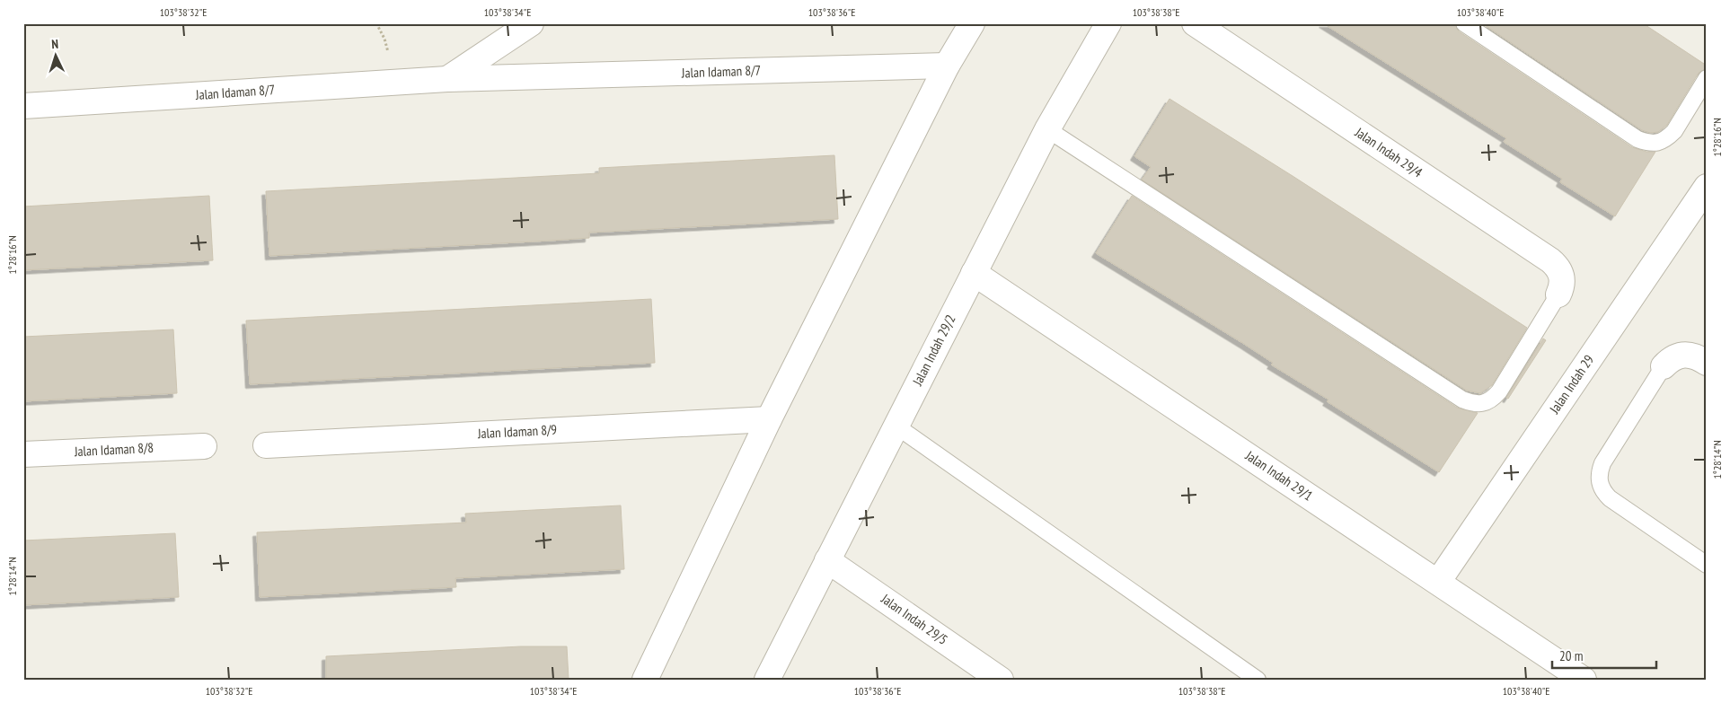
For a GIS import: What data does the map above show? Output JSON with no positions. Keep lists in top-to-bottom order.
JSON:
{
  "streets": {
    "street": [
      "Jalan Idaman 8/7",
      "Jalan Indah 29/4",
      "Jalan Indah 29/2",
      "Jalan Indah 29",
      "Jalan Idaman 8/9",
      "Jalan Idaman 8/8",
      "Jalan Indah 29/1",
      "Jalan Indah 29/5"
    ]
  },
  "crossings": [
    ["Jalan Indah 29/2", "Jalan Indah 29/1"],
    ["Jalan Indah 29/2", "Jalan Indah 29/5"],
    ["Jalan Indah 29", "Jalan Indah 29/1"]
  ],
  "scale_bar": "20 m",
  "north": "top",
  "coordinates": [
    "103°38'32\"E",
    "103°38'34\"E",
    "103°38'36\"E",
    "103°38'38\"E",
    "103°38'40\"E",
    "1°28'16\"N",
    "1°28'14\"N"
  ]
}
